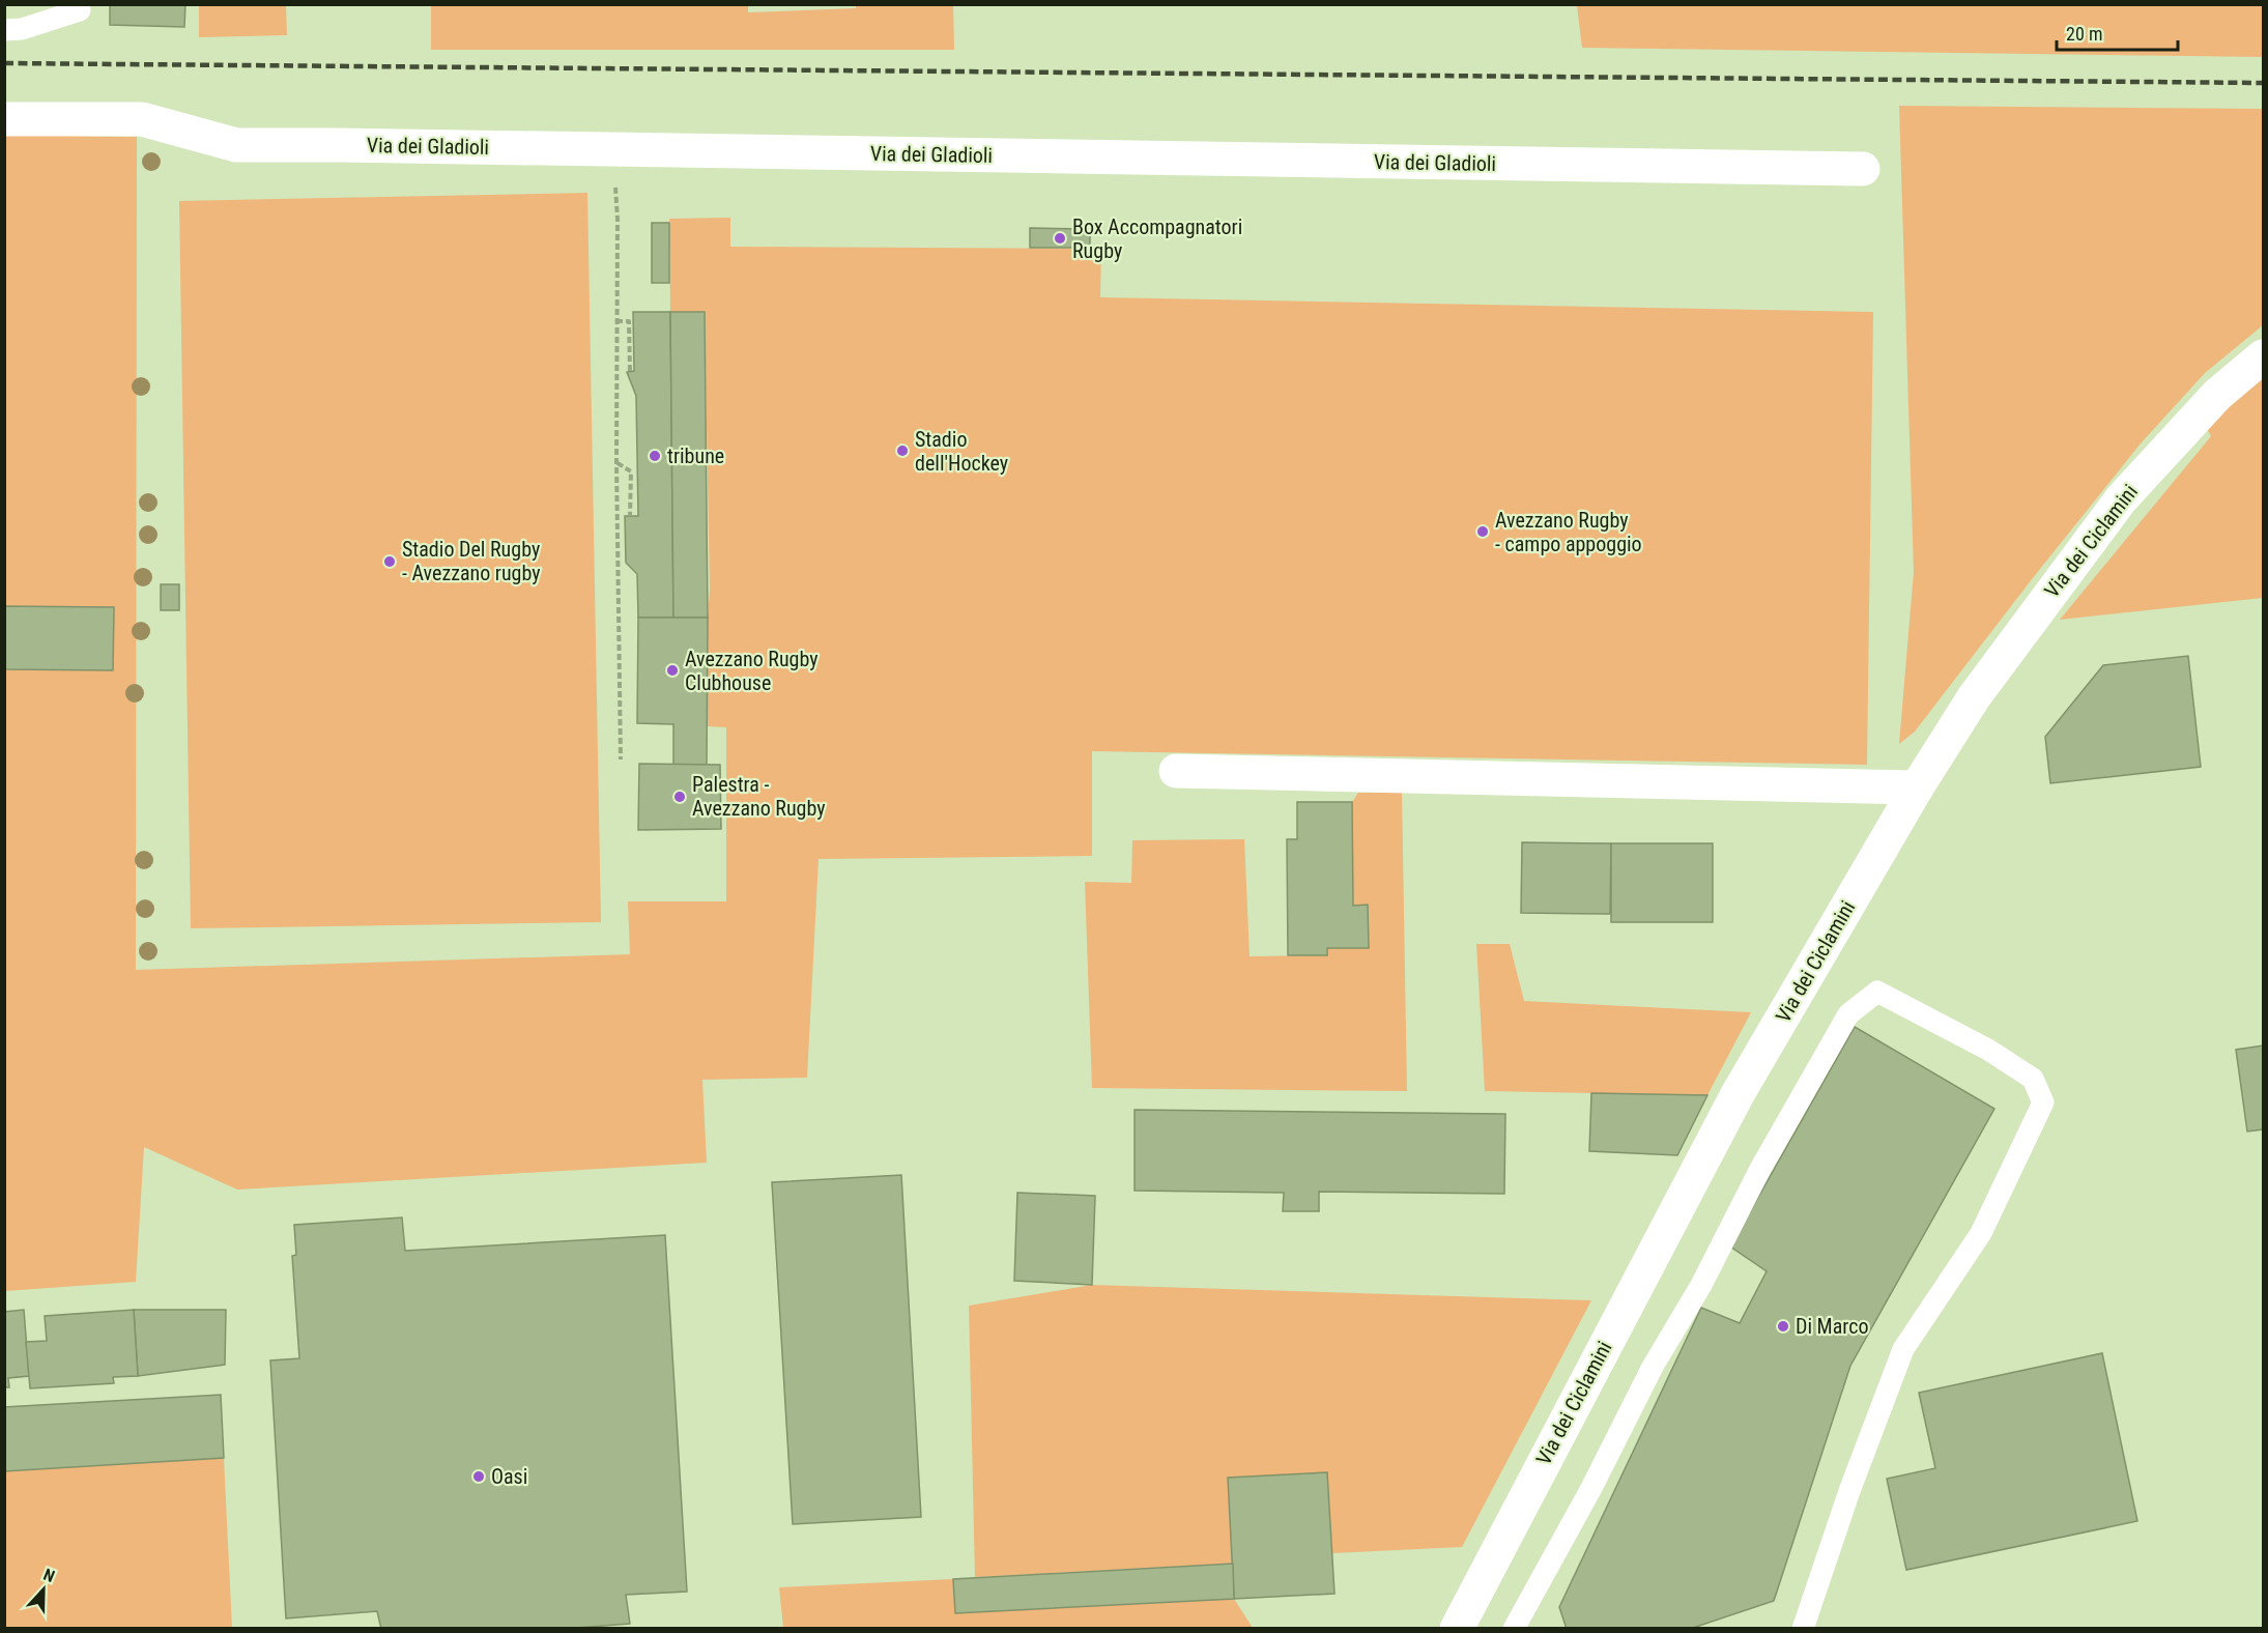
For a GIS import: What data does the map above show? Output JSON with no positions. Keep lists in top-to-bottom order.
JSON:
{
  "streets": {
    "street": ["Via dei Gladioli", "Via dei Ciclamini"]
  },
  "places": [
    "Box Accompagnatori Rugby",
    "Stadio dell'Hockey",
    "tribune",
    "Avezzano Rugby - campo appoggio",
    "Stadio Del Rugby - Avezzano rugby",
    "Avezzano Rugby Clubhouse",
    "Palestra - Avezzano Rugby",
    "Di Marco",
    "Oasi"
  ],
  "scale_bar": "20 m",
  "north": "top"
}
